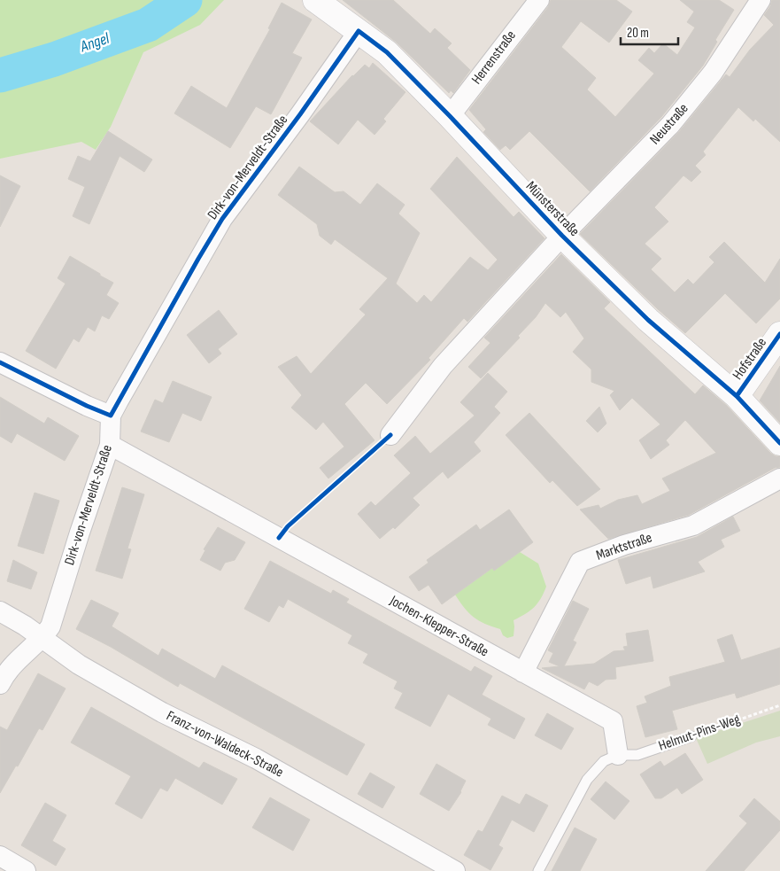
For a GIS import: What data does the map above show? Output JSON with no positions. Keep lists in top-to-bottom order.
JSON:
{
  "streets": {
    "street": [
      "Herrenstraße",
      "Neustraße",
      "Dirk-von-Merveldt-Straße",
      "Münsterstraße",
      "Hofstraße",
      "Marktstraße",
      "Jochen-Klepper-Straße",
      "Franz-von-Waldeck-Straße"
    ],
    "lane": ["Helmut-Pins-Weg"]
  },
  "crossings": [
    ["Herrenstraße", "Münsterstraße"],
    ["Neustraße", "Münsterstraße"],
    ["Dirk-von-Merveldt-Straße", "Münsterstraße"],
    ["Dirk-von-Merveldt-Straße", "Jochen-Klepper-Straße"],
    ["Dirk-von-Merveldt-Straße", "Franz-von-Waldeck-Straße"],
    ["Münsterstraße", "Hofstraße"],
    ["Marktstraße", "Jochen-Klepper-Straße"],
    ["Jochen-Klepper-Straße", "Helmut-Pins-Weg"]
  ],
  "water": ["Angel"],
  "scale_bar": "20 m"
}
